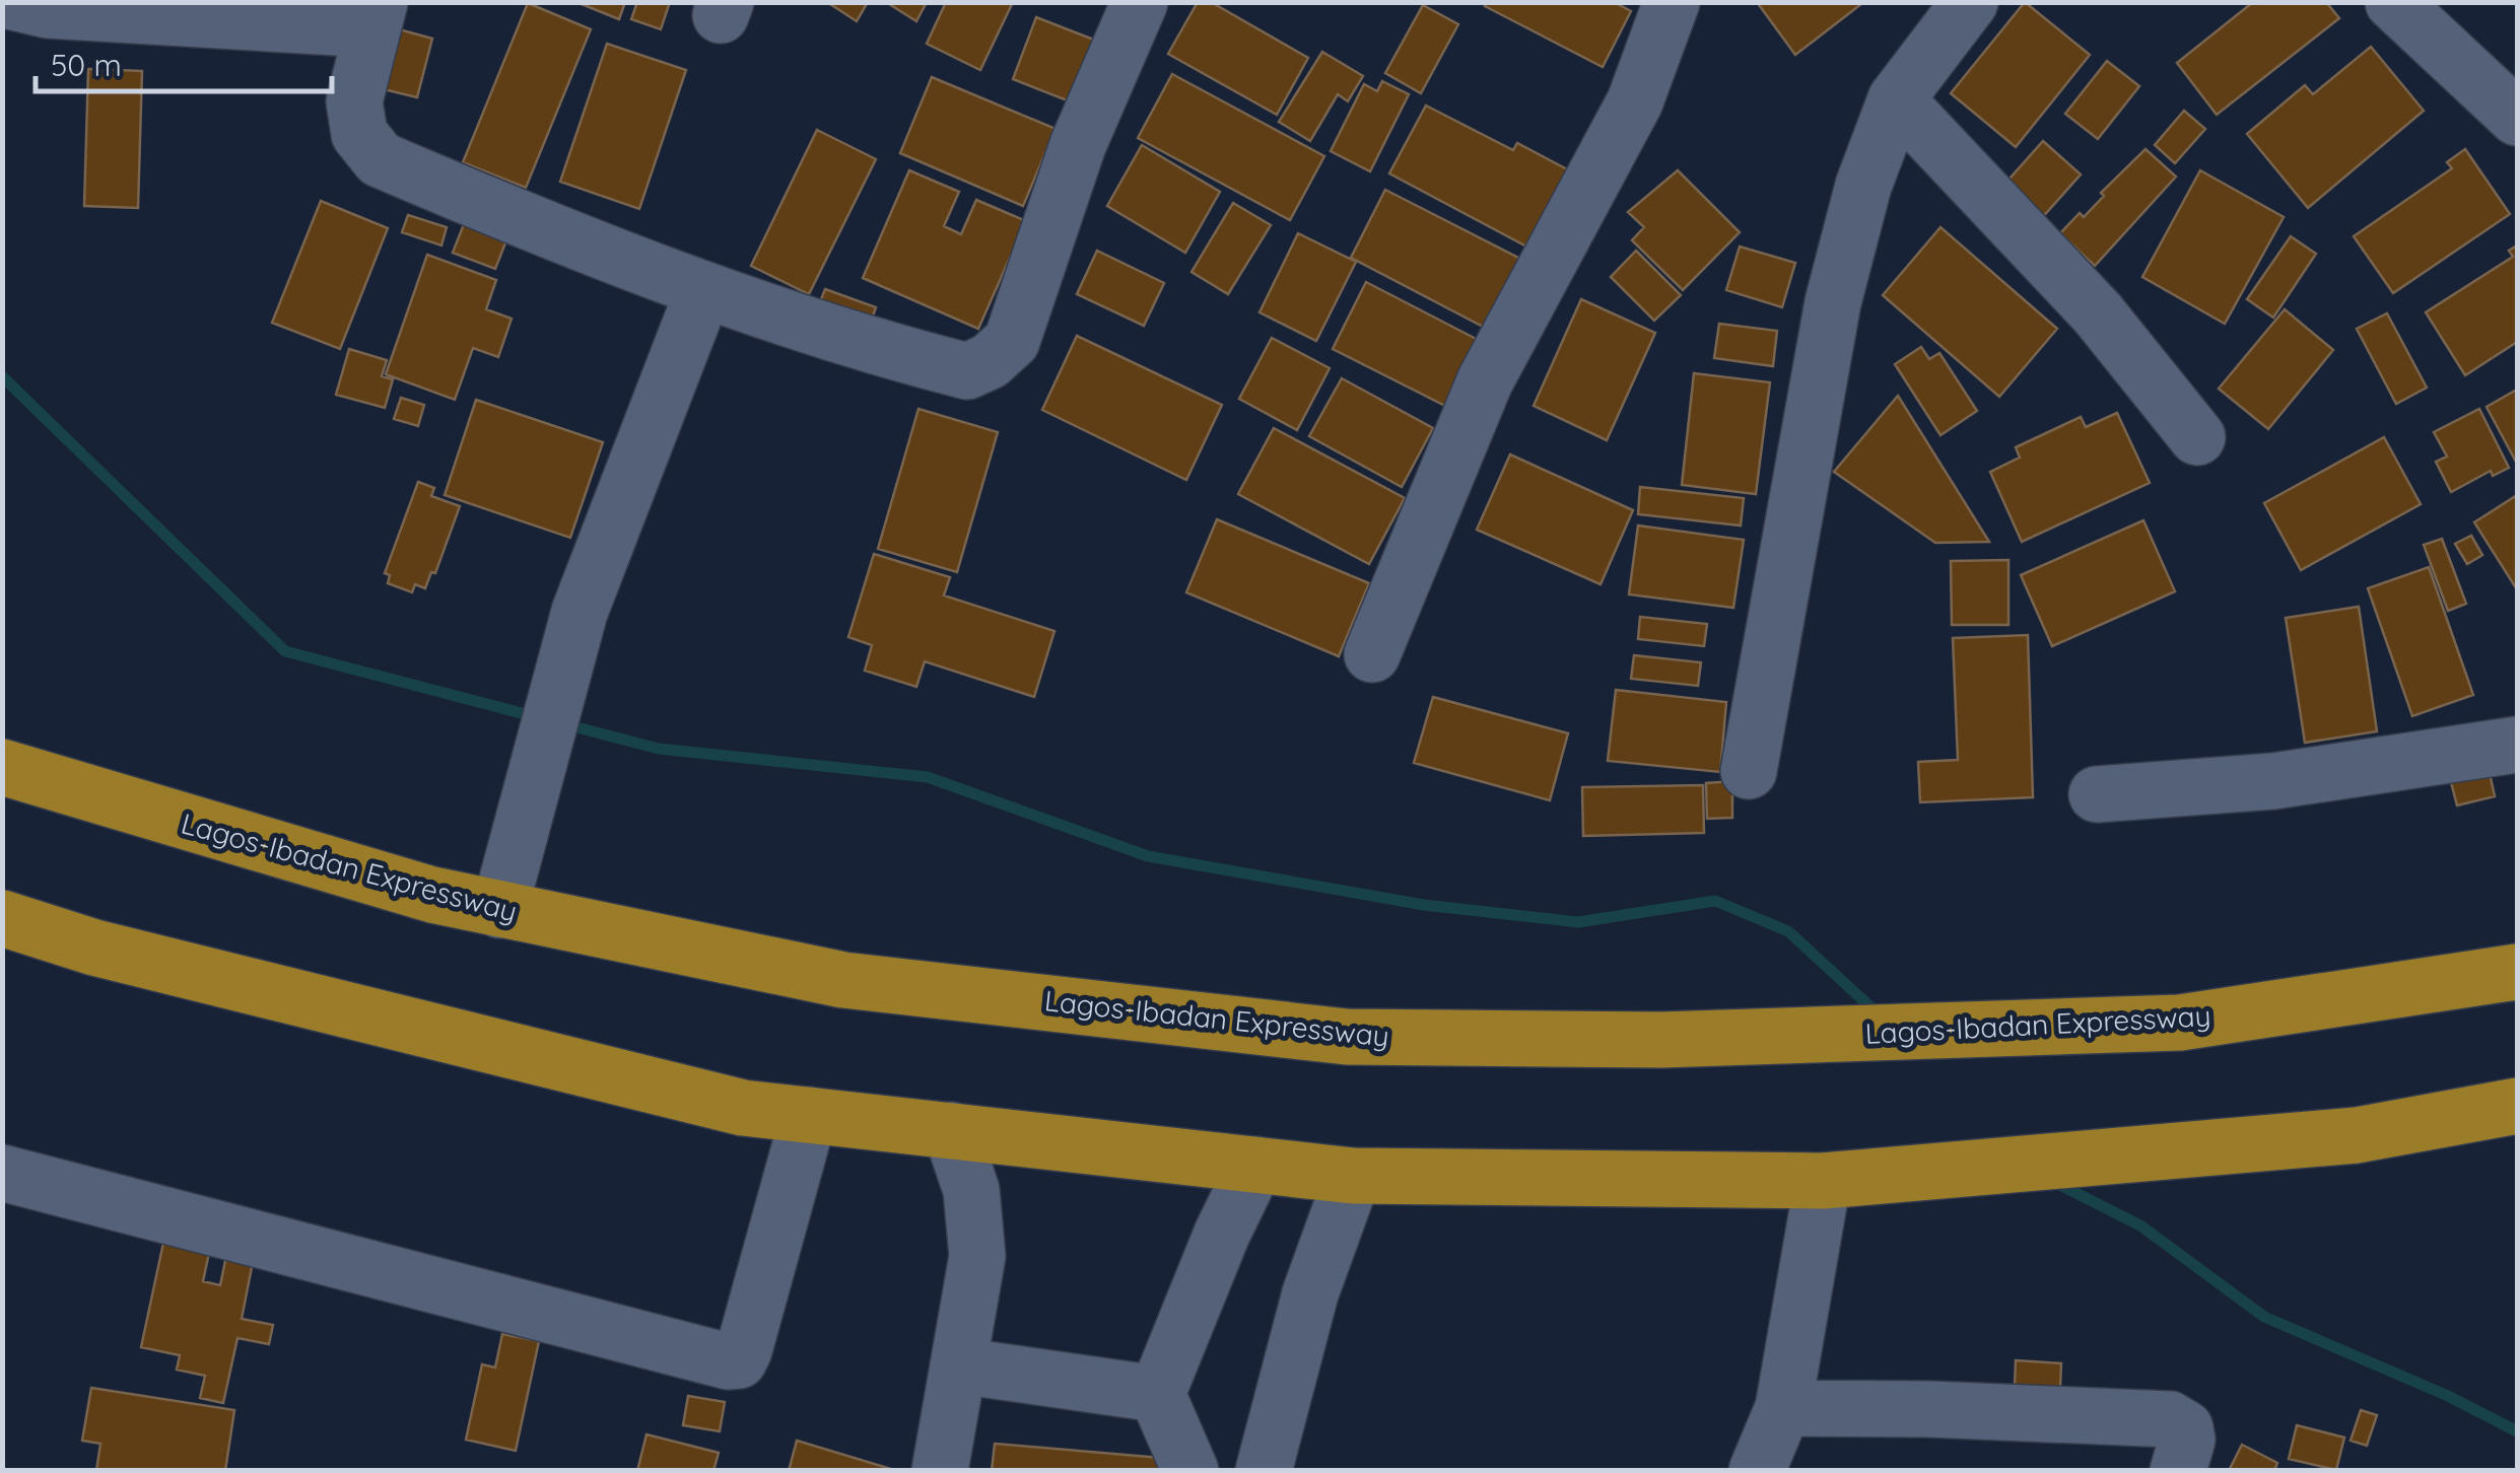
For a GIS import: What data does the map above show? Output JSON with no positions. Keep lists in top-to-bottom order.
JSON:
{
  "streets": {
    "highway": ["Lagos-Ibadan Expressway"]
  },
  "scale_bar": "50 m"
}
